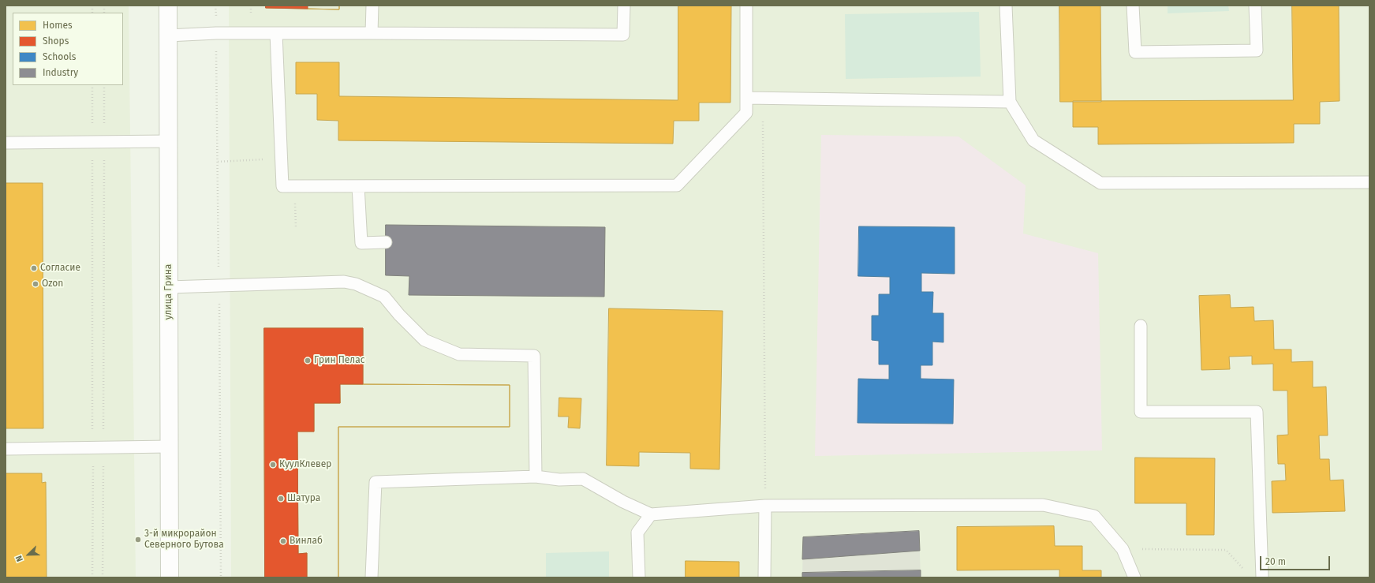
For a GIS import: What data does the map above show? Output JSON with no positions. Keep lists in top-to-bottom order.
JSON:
{
  "streets": {
    "street": ["улица Грина"]
  },
  "places": [
    "Согласие",
    "Ozon",
    "Грин Пелас",
    "КуулКлевер",
    "Шатура",
    "3-й микрорайон Северного Бутова",
    "Винлаб"
  ],
  "legend": [
    "Homes",
    "Shops",
    "Schools",
    "Industry"
  ],
  "scale_bar": "20 m",
  "north": "bottom left"
}
